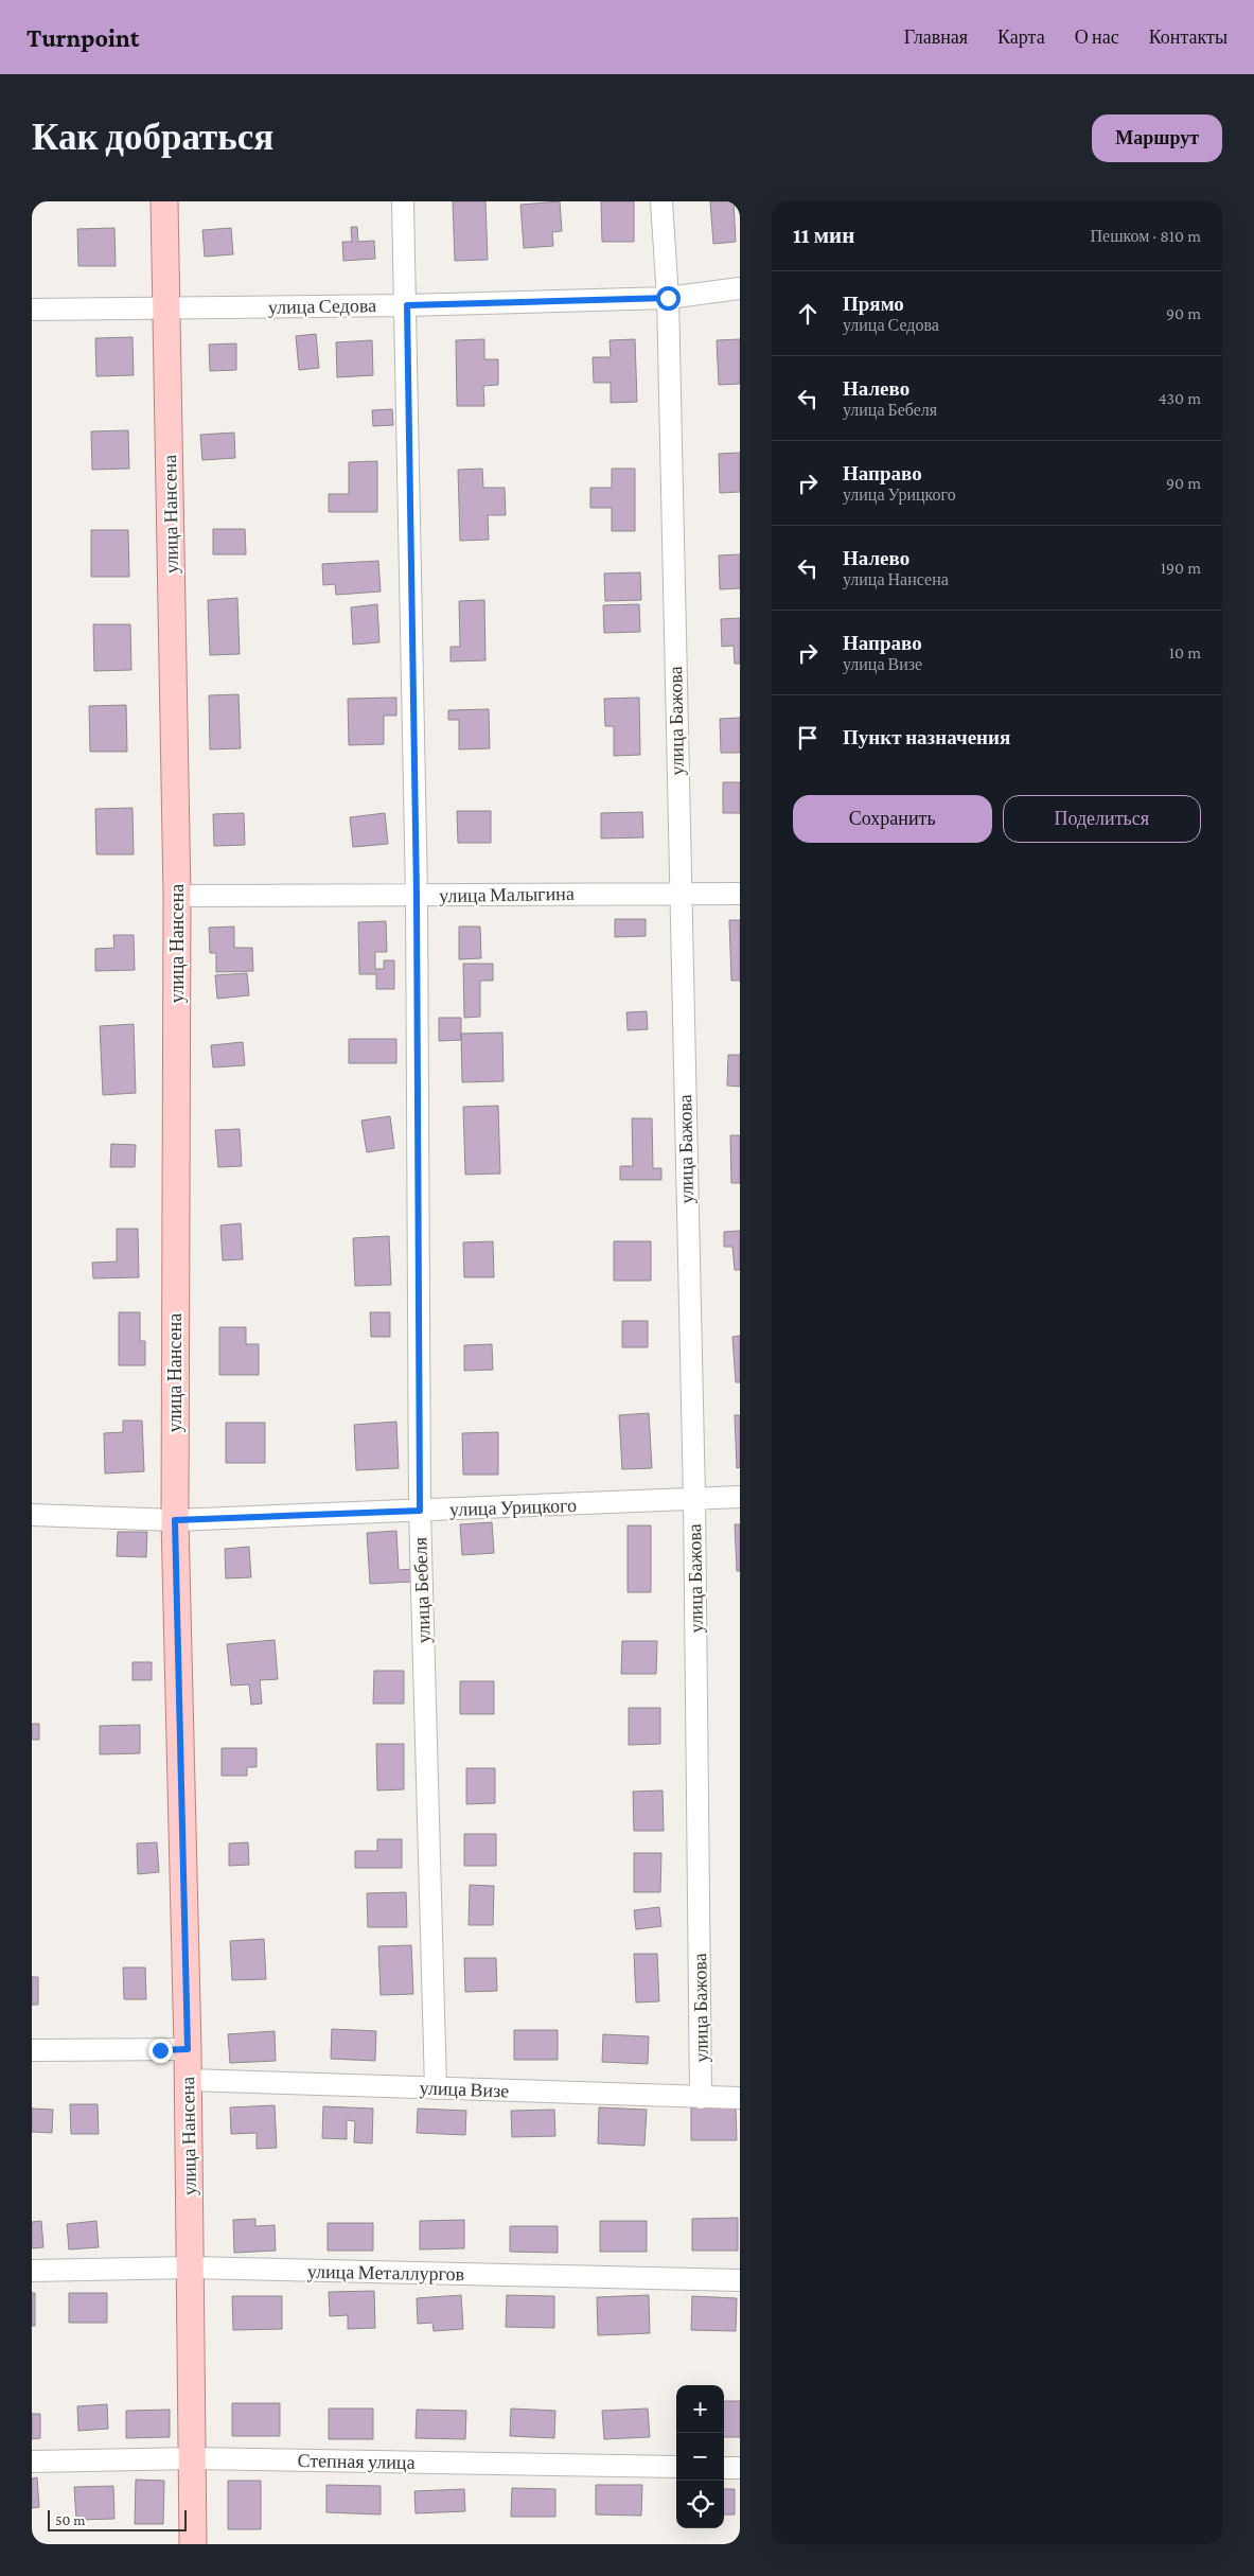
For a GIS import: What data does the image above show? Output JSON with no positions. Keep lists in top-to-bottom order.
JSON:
{
  "streets": {
    "main road": ["улица Нансена"],
    "street": [
      "улица Седова",
      "улица Бажова",
      "улица Малыгина",
      "улица Урицкого",
      "улица Бебеля",
      "улица Визе",
      "улица Металлургов",
      "Степная улица"
    ]
  },
  "crossings": [
    ["улица Седова", "улица Нансена"],
    ["улица Седова", "улица Бажова"],
    ["улица Седова", "улица Бебеля"],
    ["улица Нансена", "улица Малыгина"],
    ["улица Нансена", "улица Урицкого"],
    ["улица Нансена", "улица Визе"],
    ["улица Нансена", "улица Металлургов"],
    ["улица Нансена", "Степная улица"],
    ["улица Бажова", "улица Малыгина"],
    ["улица Бажова", "улица Урицкого"],
    ["улица Бажова", "улица Визе"],
    ["улица Малыгина", "улица Бебеля"],
    ["улица Урицкого", "улица Бебеля"],
    ["улица Бебеля", "улица Визе"]
  ],
  "scale_bar": "50 m",
  "page": {
    "header": "Turnpoint",
    "nav": [
      "Главная",
      "Карта",
      "О нас",
      "Контакты"
    ],
    "buttons": [
      "Маршрут",
      ["Сохранить", "Поделиться"]
    ],
    "title": "Как добраться",
    "heading": ["11 мин", "Пешком · 810 m"],
    "list": [
      ["Прямо", "улица Седова", "90 m"],
      ["Налево", "улица Бебеля", "430 m"],
      ["Направо", "улица Урицкого", "90 m"],
      ["Налево", "улица Нансена", "190 m"],
      ["Направо", "улица Визе", "10 m"],
      "Пункт назначения"
    ],
    "map_buttons": ["+", "−"],
    "scale": "50 m"
  }
}
